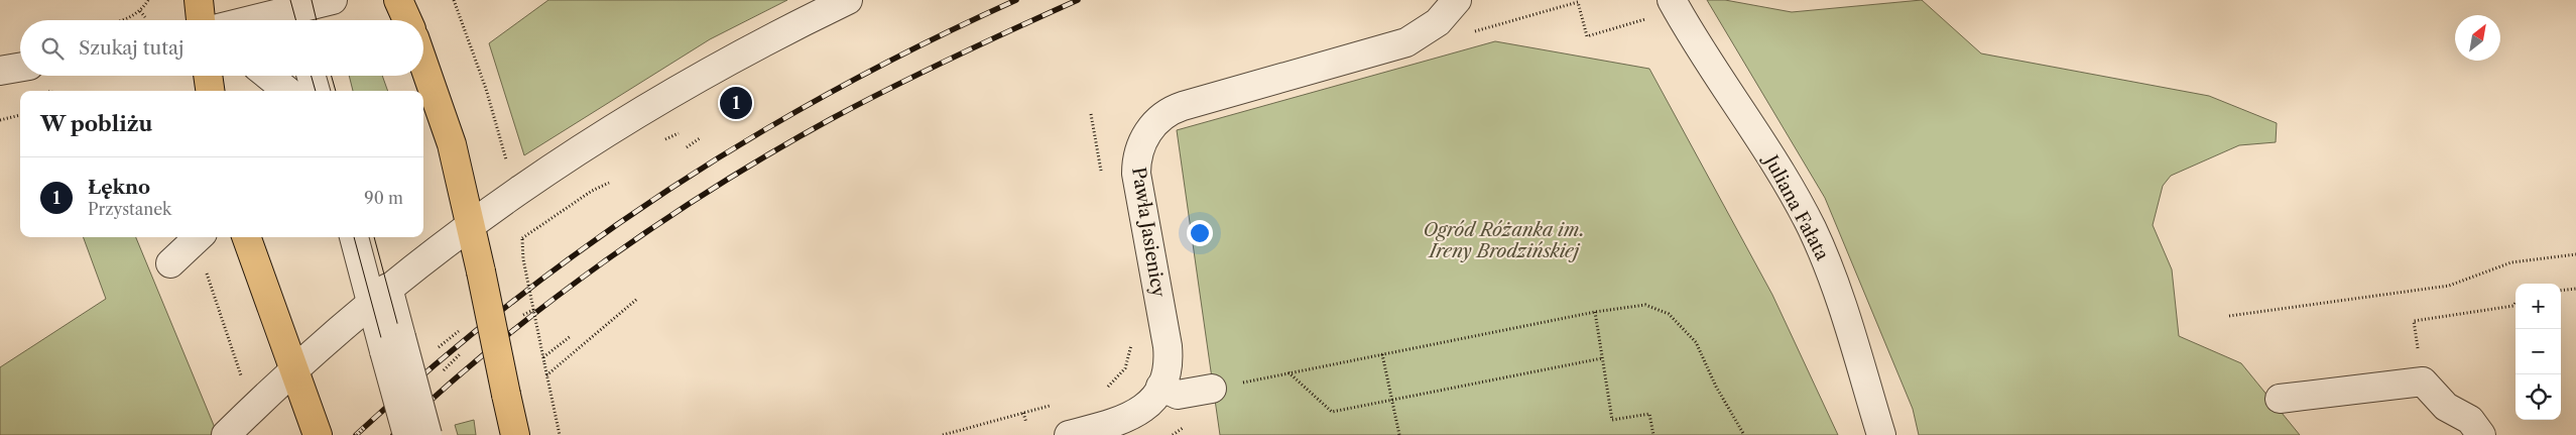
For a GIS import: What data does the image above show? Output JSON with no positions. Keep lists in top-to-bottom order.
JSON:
{
  "streets": {
    "street": ["Juliana Fałata", "Pawła Jasienicy"]
  },
  "parks": ["Ogród Różanka im. Ireny Brodzińskiej"],
  "north": "top right",
  "page": {
    "search": "Szukaj tutaj",
    "pins": "1",
    "heading": "W pobliżu",
    "list": [
      {
        "mark": "1",
        "name": "Łękno",
        "note": "Przystanek",
        "value": "90 m"
      }
    ],
    "map_buttons": ["+", "−"]
  }
}
